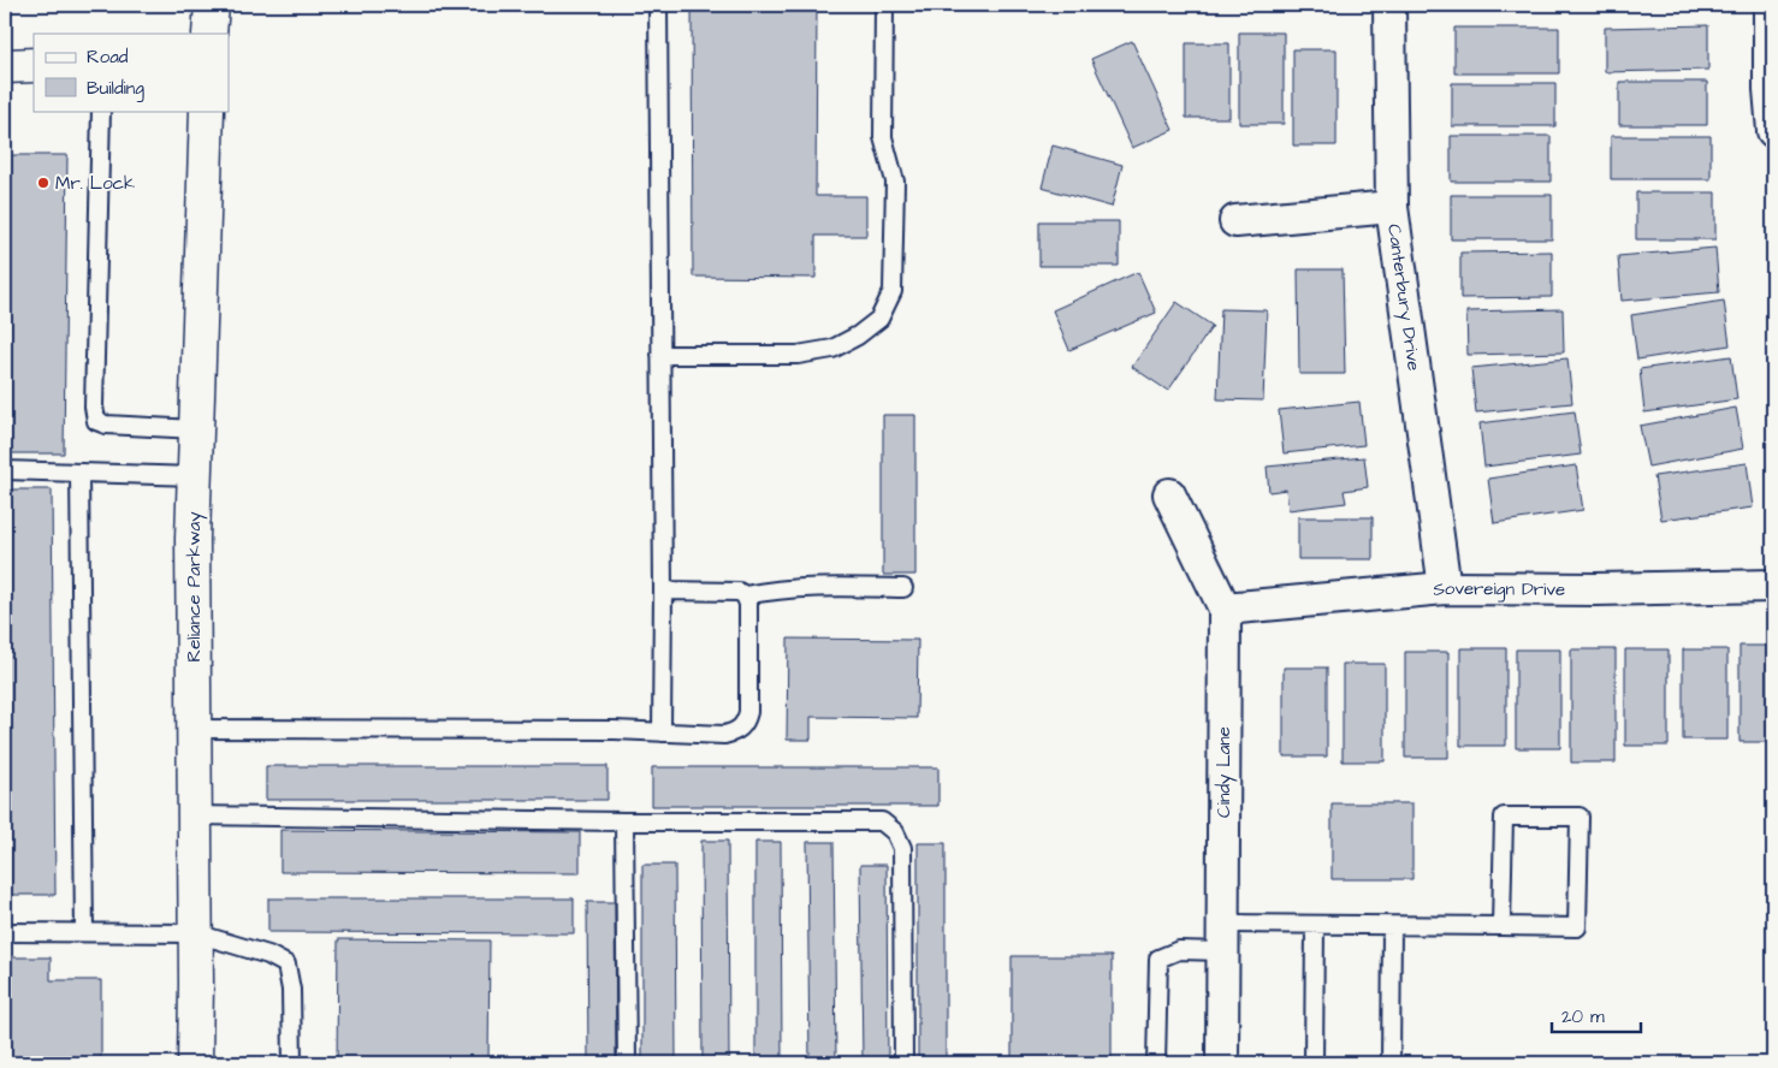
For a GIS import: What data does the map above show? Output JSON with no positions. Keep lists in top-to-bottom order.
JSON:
{
  "streets": {
    "street": [
      "Canterbury Drive",
      "Reliance Parkway",
      "Sovereign Drive",
      "Cindy Lane"
    ]
  },
  "crossings": [
    ["Canterbury Drive", "Sovereign Drive"],
    ["Sovereign Drive", "Cindy Lane"]
  ],
  "places": ["Mr. Lock"],
  "legend": ["Road", "Building"],
  "scale_bar": "20 m"
}
